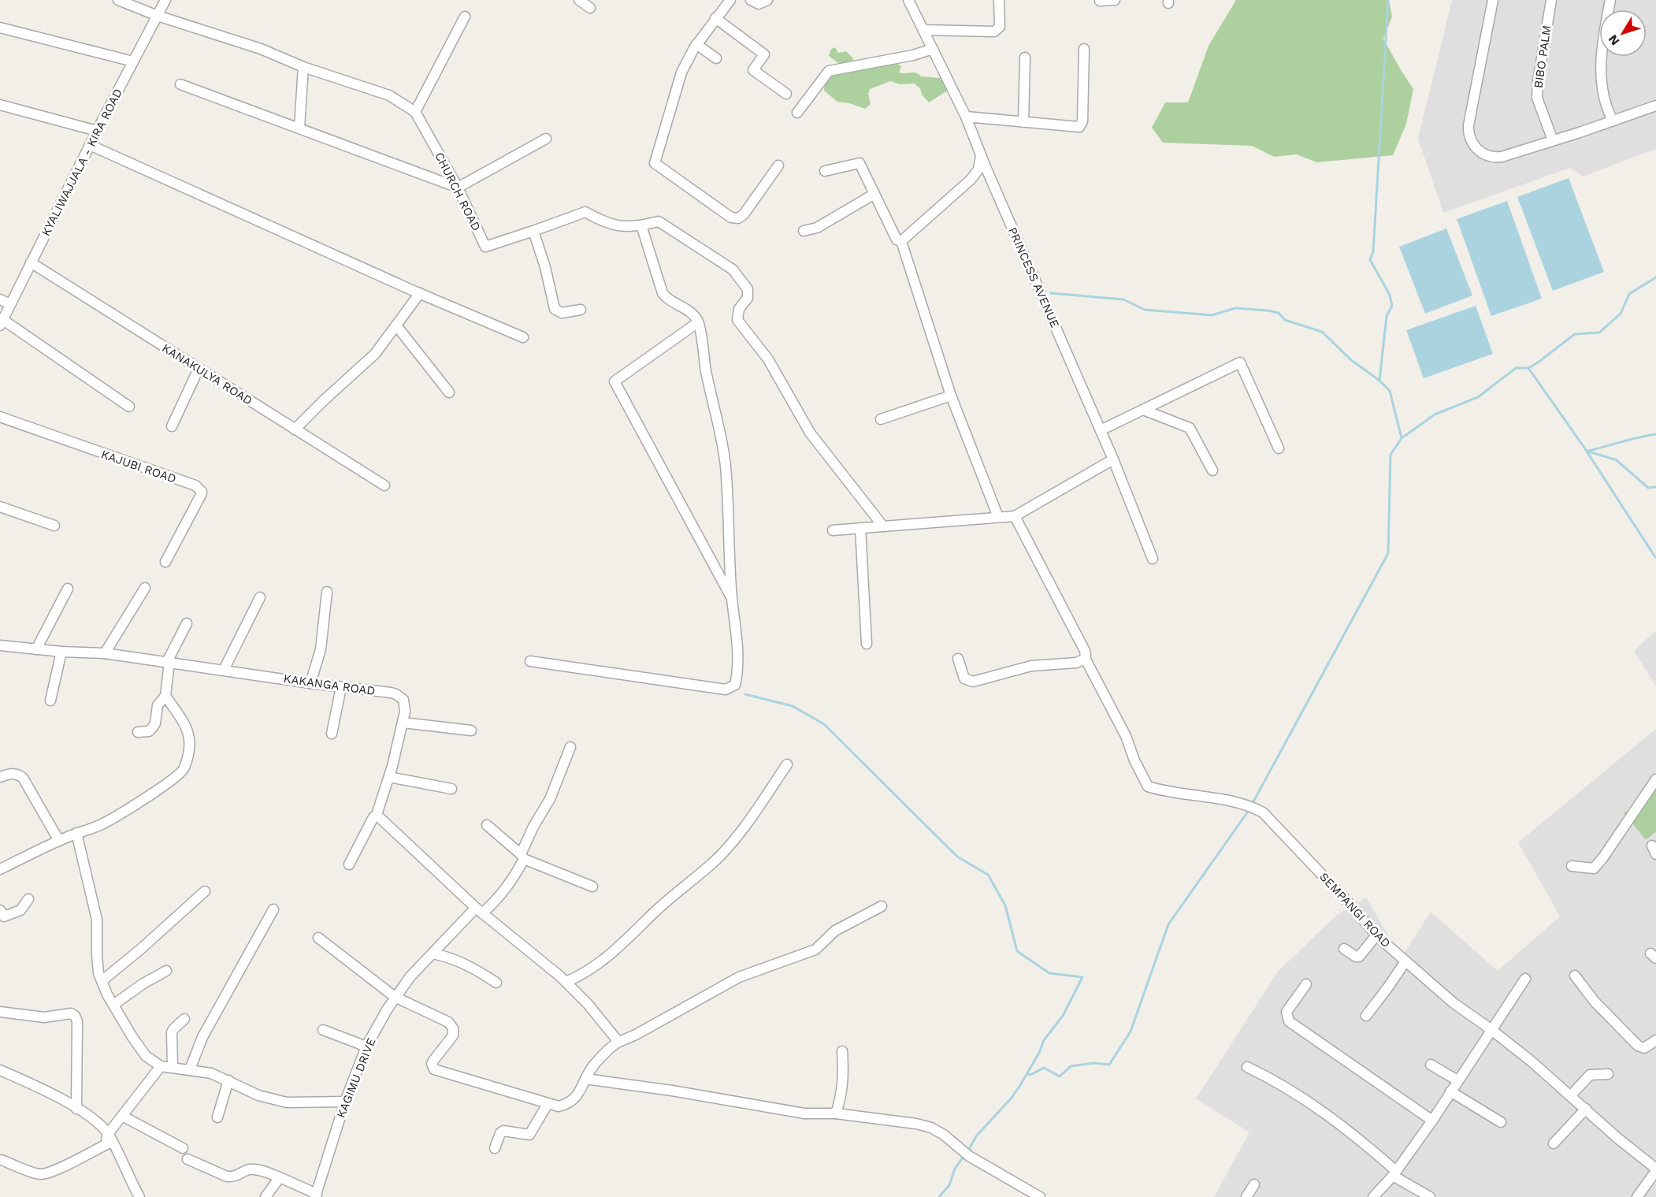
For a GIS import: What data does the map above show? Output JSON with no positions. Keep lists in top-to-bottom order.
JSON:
{
  "streets": {
    "street": [
      "BIBO PALM",
      "KYALIWAJJALA - KIRA ROAD",
      "CHURCH ROAD",
      "PRINCESS AVENUE",
      "KANAKULYA ROAD",
      "KAJUBI ROAD",
      "KAKANGA ROAD",
      "SEMPANGI ROAD",
      "KAGIMU DRIVE"
    ]
  },
  "crossings": [
    ["KYALIWAJJALA - KIRA ROAD", "CHURCH ROAD"],
    ["KYALIWAJJALA - KIRA ROAD", "KANAKULYA ROAD"]
  ],
  "north": "bottom left"
}
